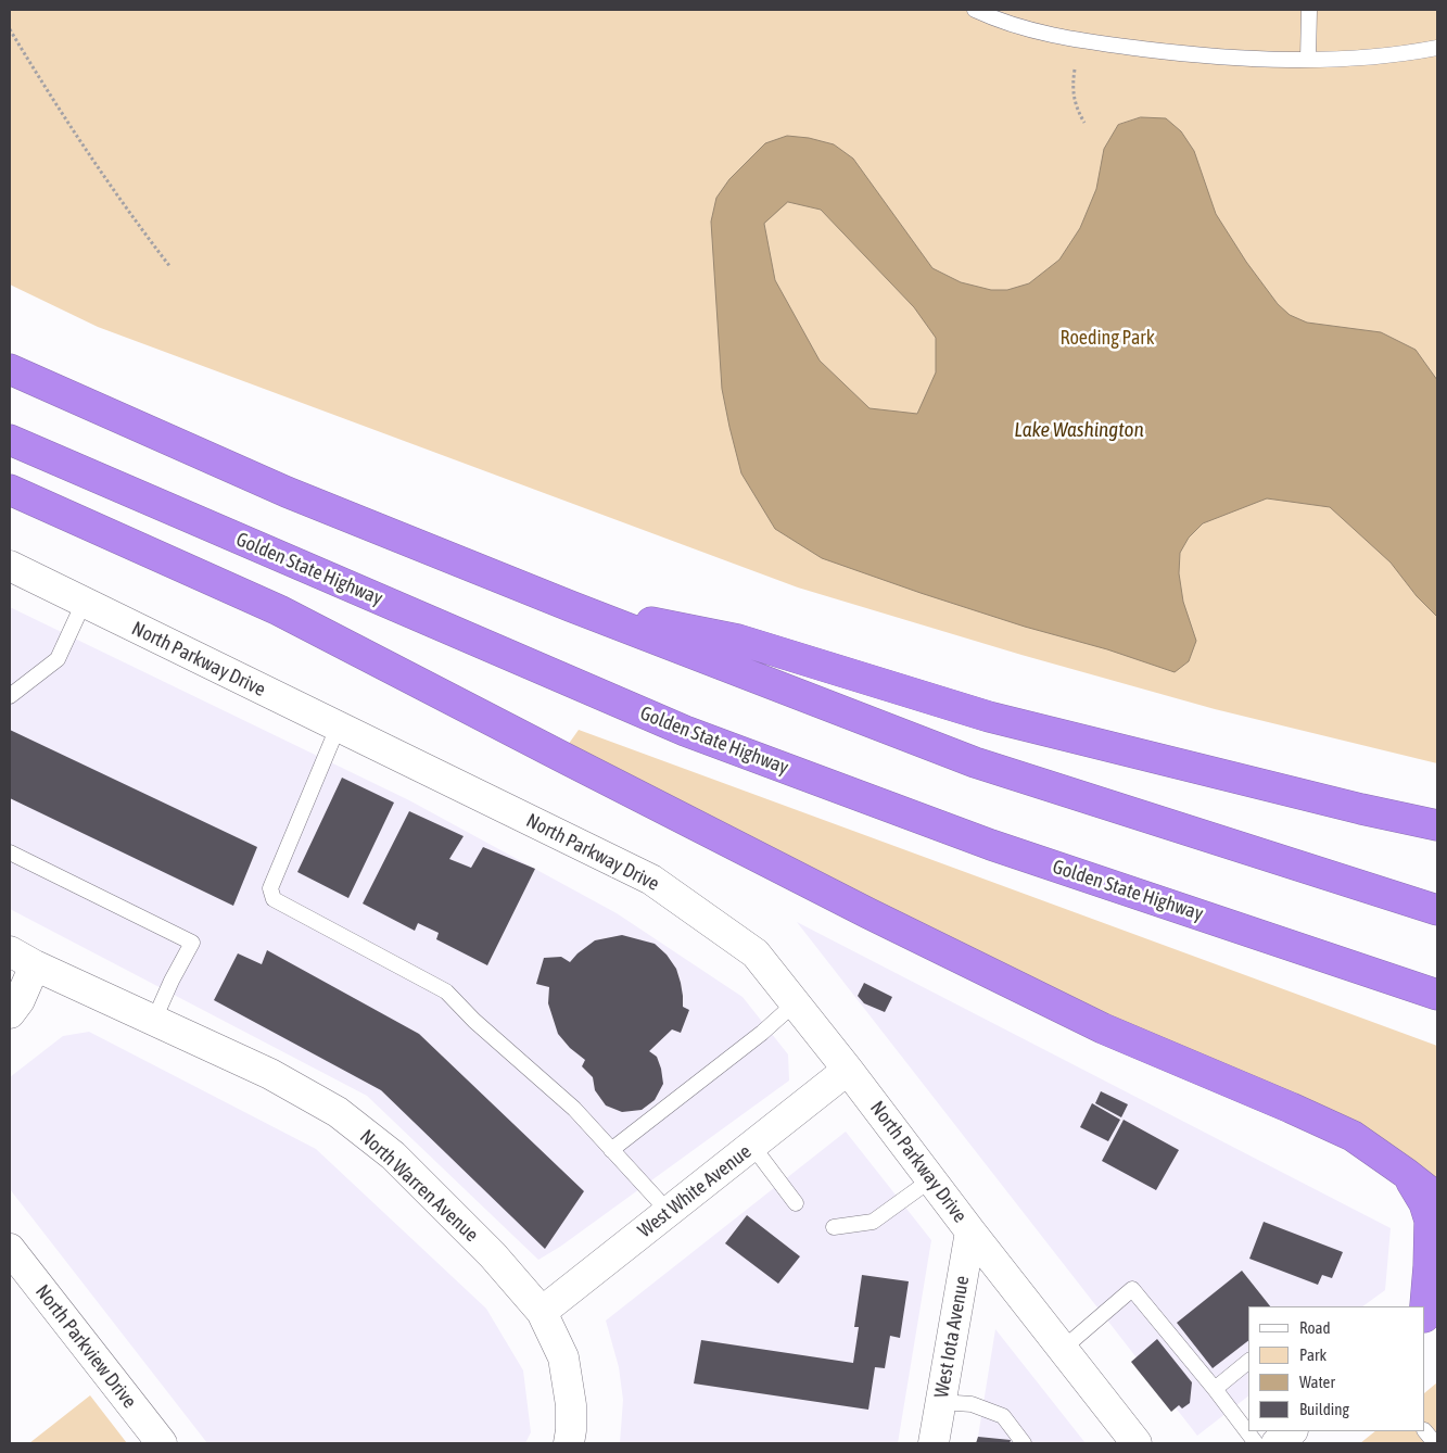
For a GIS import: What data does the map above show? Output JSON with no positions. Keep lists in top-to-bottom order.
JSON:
{
  "streets": {
    "highway": ["Golden State Highway"],
    "street": [
      "North Parkway Drive",
      "North Warren Avenue",
      "West White Avenue",
      "West Iota Avenue",
      "North Parkview Drive"
    ]
  },
  "crossings": [
    ["North Parkway Drive", "West White Avenue"],
    ["North Parkway Drive", "West Iota Avenue"],
    ["North Warren Avenue", "West White Avenue"]
  ],
  "water": ["Lake Washington"],
  "parks": ["Roeding Park"],
  "legend": [
    "Road",
    "Park",
    "Water",
    "Building"
  ]
}
